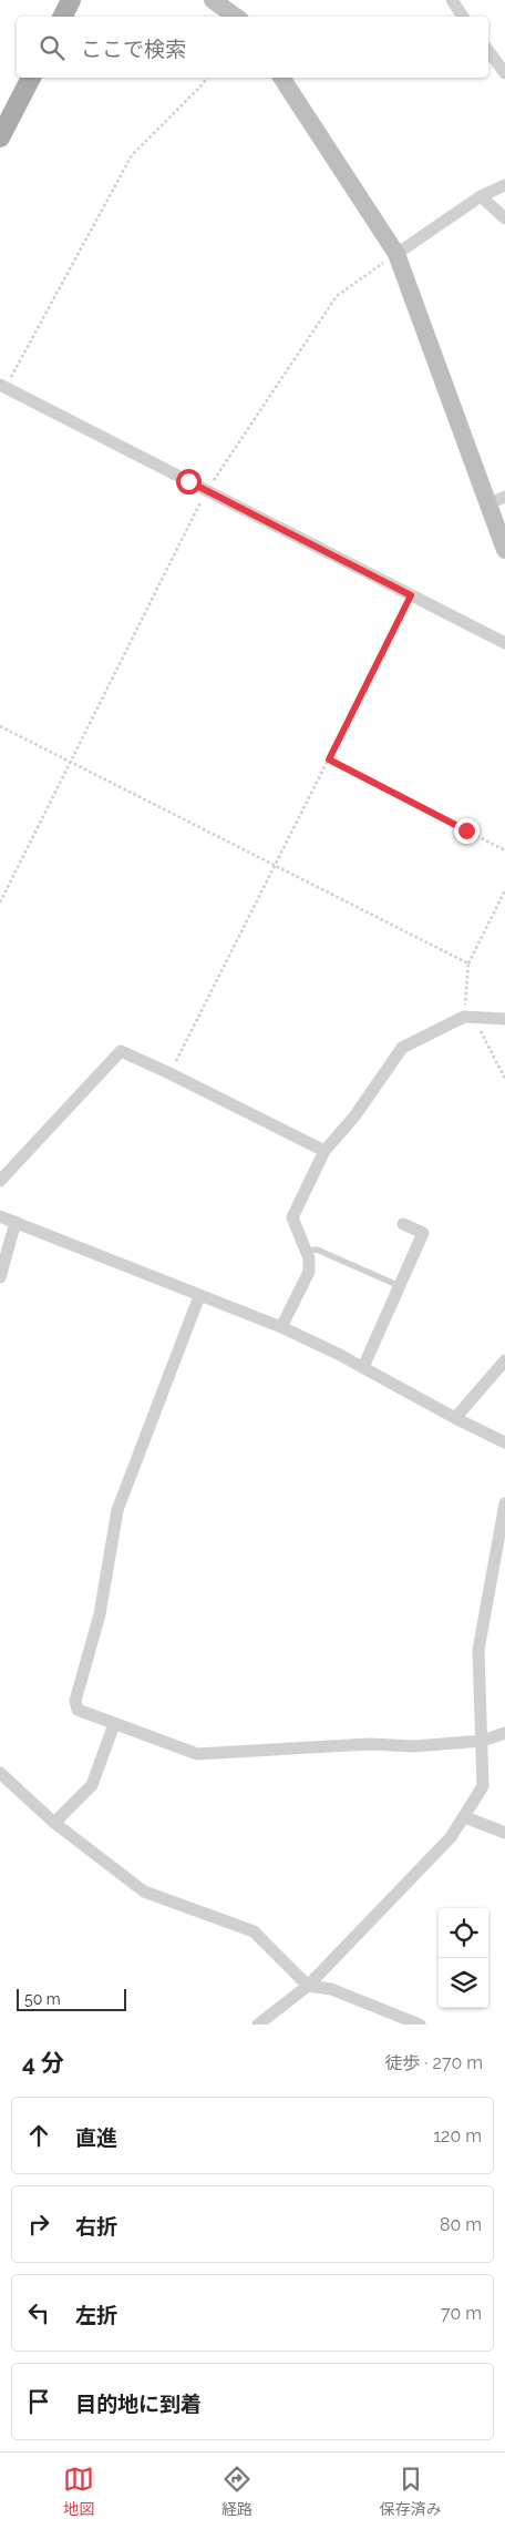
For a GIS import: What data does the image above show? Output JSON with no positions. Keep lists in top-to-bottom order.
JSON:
{
  "scale_bar": "50 m",
  "page": {
    "search": "ここで検索",
    "scale": "50 m",
    "heading": ["4 分", "徒歩 · 270 m"],
    "list": [
      ["直進", "120 m"],
      ["右折", "80 m"],
      ["左折", "70 m"],
      "目的地に到着"
    ],
    "nav": ["地図", "経路", "保存済み"]
  }
}
